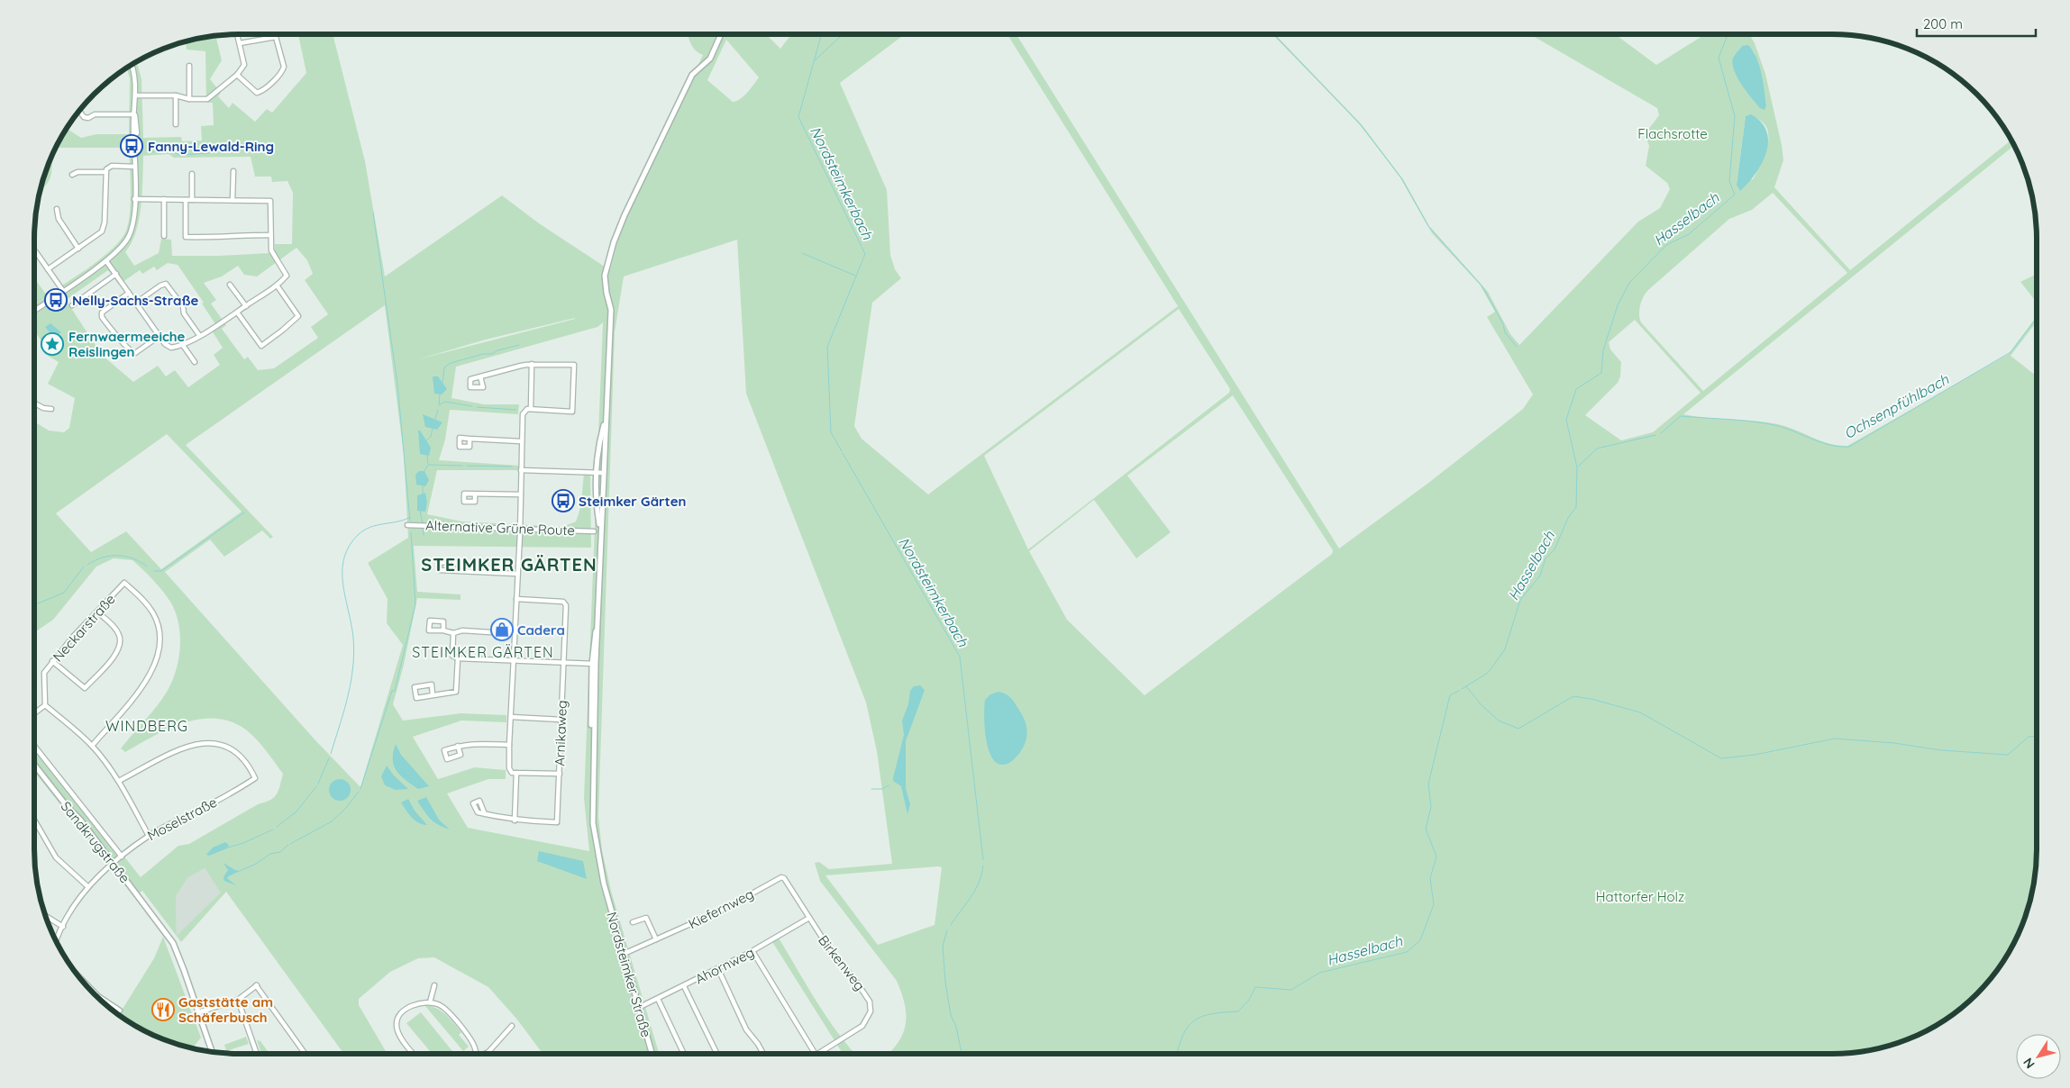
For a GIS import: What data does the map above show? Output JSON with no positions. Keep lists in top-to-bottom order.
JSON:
{
  "streets": {
    "street": [
      "Alternative Grüne Route",
      "Neckarstraße",
      "Arnikaweg",
      "Moselstraße",
      "Sandkrugstraße",
      "Kiefernweg",
      "Birkenweg",
      "Ahornweg",
      "Nordsteimker Straße"
    ]
  },
  "crossings": [
    ["Moselstraße", "Sandkrugstraße"],
    ["Kiefernweg", "Birkenweg"],
    ["Kiefernweg", "Nordsteimker Straße"],
    ["Birkenweg", "Ahornweg"],
    ["Ahornweg", "Nordsteimker Straße"]
  ],
  "districts": ["STEIMKER GÄRTEN", "STEIMKER GÄRTEN", "WINDBERG"],
  "water": ["Nordsteimkerbach", "Hasselbach", "Ochsenpfühlbach"],
  "parks": ["Flachsrotte", "Hattorfer Holz"],
  "places": {
    "bus stop": ["Fanny-Lewald-Ring", "Nelly-Sachs-Straße", "Steimker Gärten"],
    "place": ["Fernwaermeeiche Reislingen"],
    "shop": ["Cadera"],
    "restaurant": ["Gaststätte am Schäferbusch"]
  },
  "scale_bar": "200 m",
  "north": "bottom left"
}
